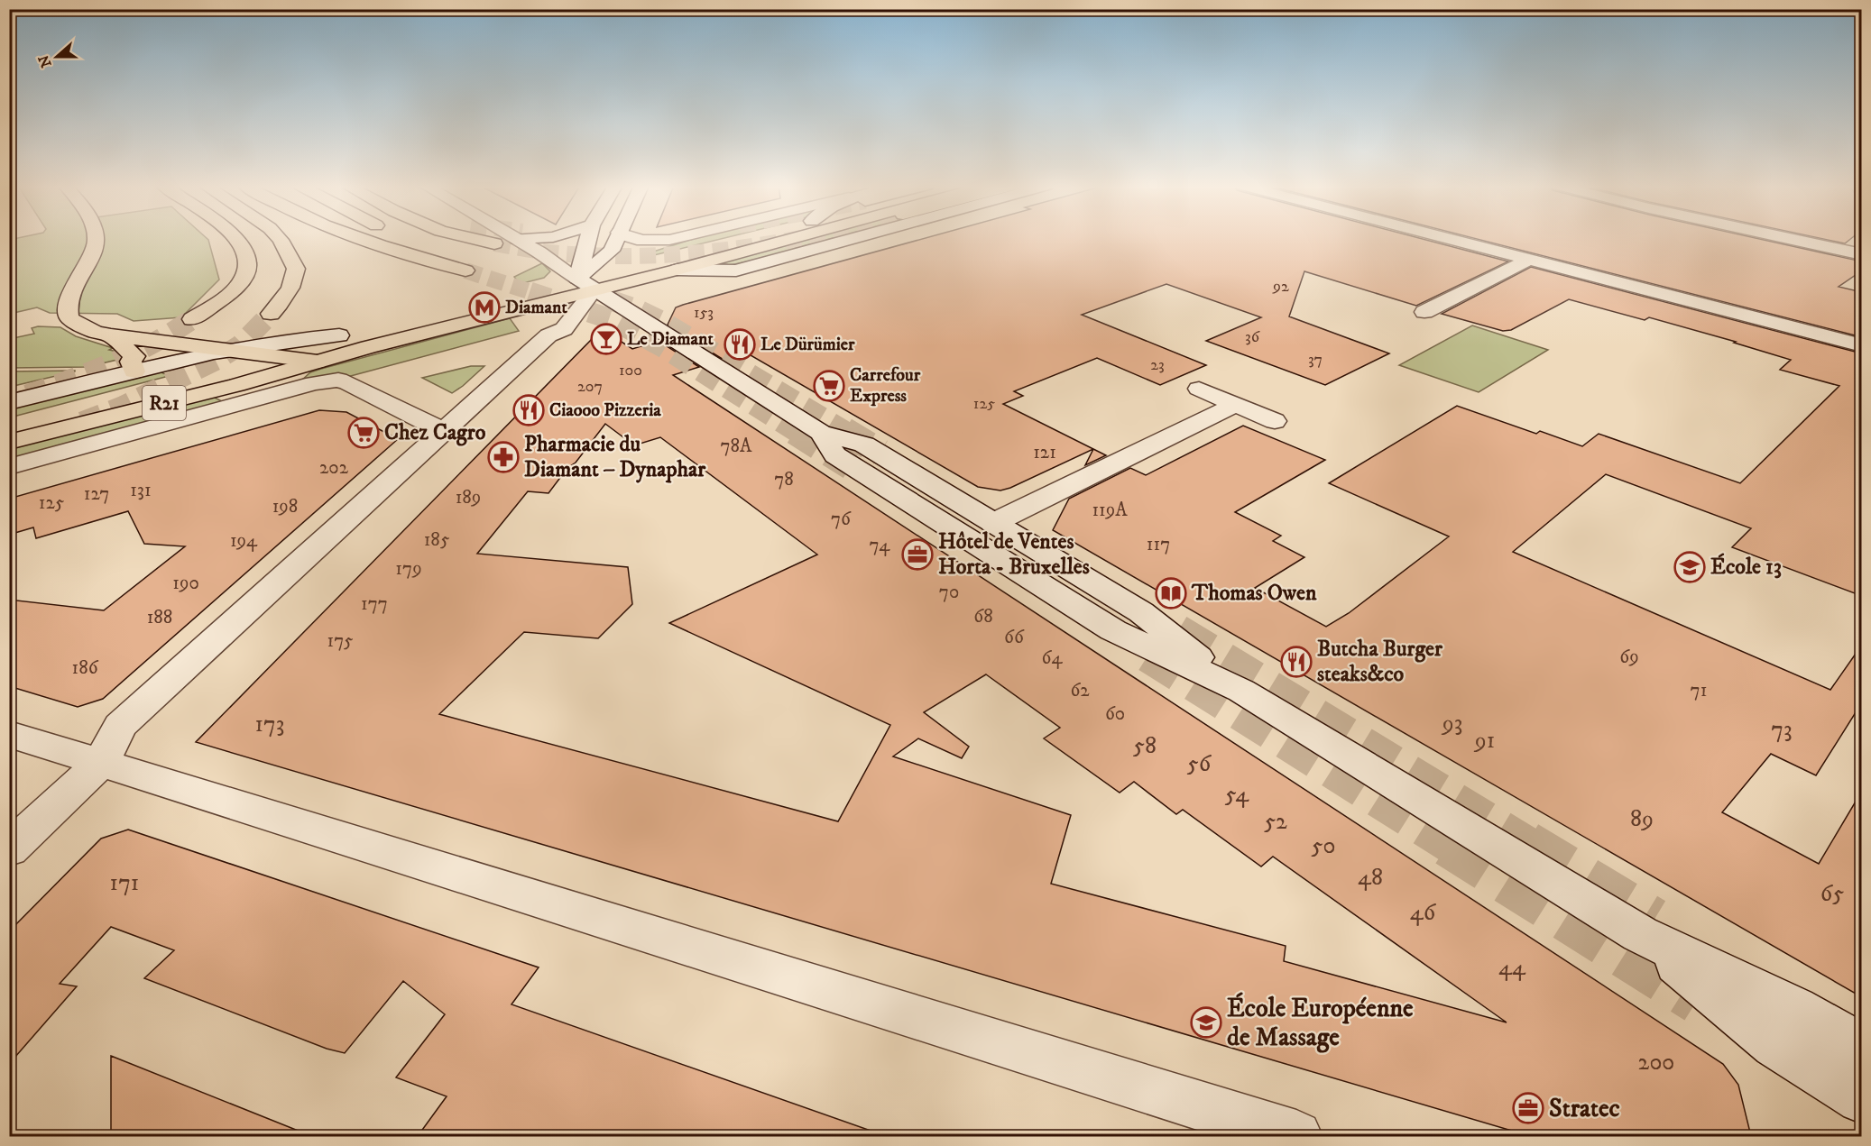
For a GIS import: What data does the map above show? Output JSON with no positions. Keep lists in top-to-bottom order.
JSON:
{
  "streets": {
    "main road": ["R21"]
  },
  "places": {
    "metro station": ["Diamant"],
    "bar": ["Le Diamant"],
    "restaurant": ["Le Dürümier", "Ciaooo Pizzeria", "Butcha Burger steaks&co"],
    "supermarket": ["Carrefour Express", "Chez Cagro"],
    "pharmacy": ["Pharmacie du Diamant – Dynaphar"],
    "office": ["Hôtel de Ventes Horta - Bruxelles", "Stratec"],
    "school or university": ["École 13", "École Européenne de Massage"],
    "library": ["Thomas Owen"]
  },
  "house_numbers": [
    "92",
    "153",
    "36",
    "37",
    "23",
    "100",
    "207",
    "125",
    "78A",
    "121",
    "202",
    "78",
    "131",
    "127",
    "189",
    "125",
    "198",
    "119A",
    "76",
    "185",
    "194",
    "117",
    "74",
    "179",
    "190",
    "70",
    "177",
    "68",
    "188",
    "66",
    "175",
    "69",
    "64",
    "186",
    "62",
    "71",
    "60",
    "93",
    "173",
    "73",
    "91",
    "58",
    "56",
    "54",
    "89",
    "52",
    "50",
    "48",
    "171",
    "65",
    "46",
    "44",
    "200"
  ],
  "north": "left"
}
